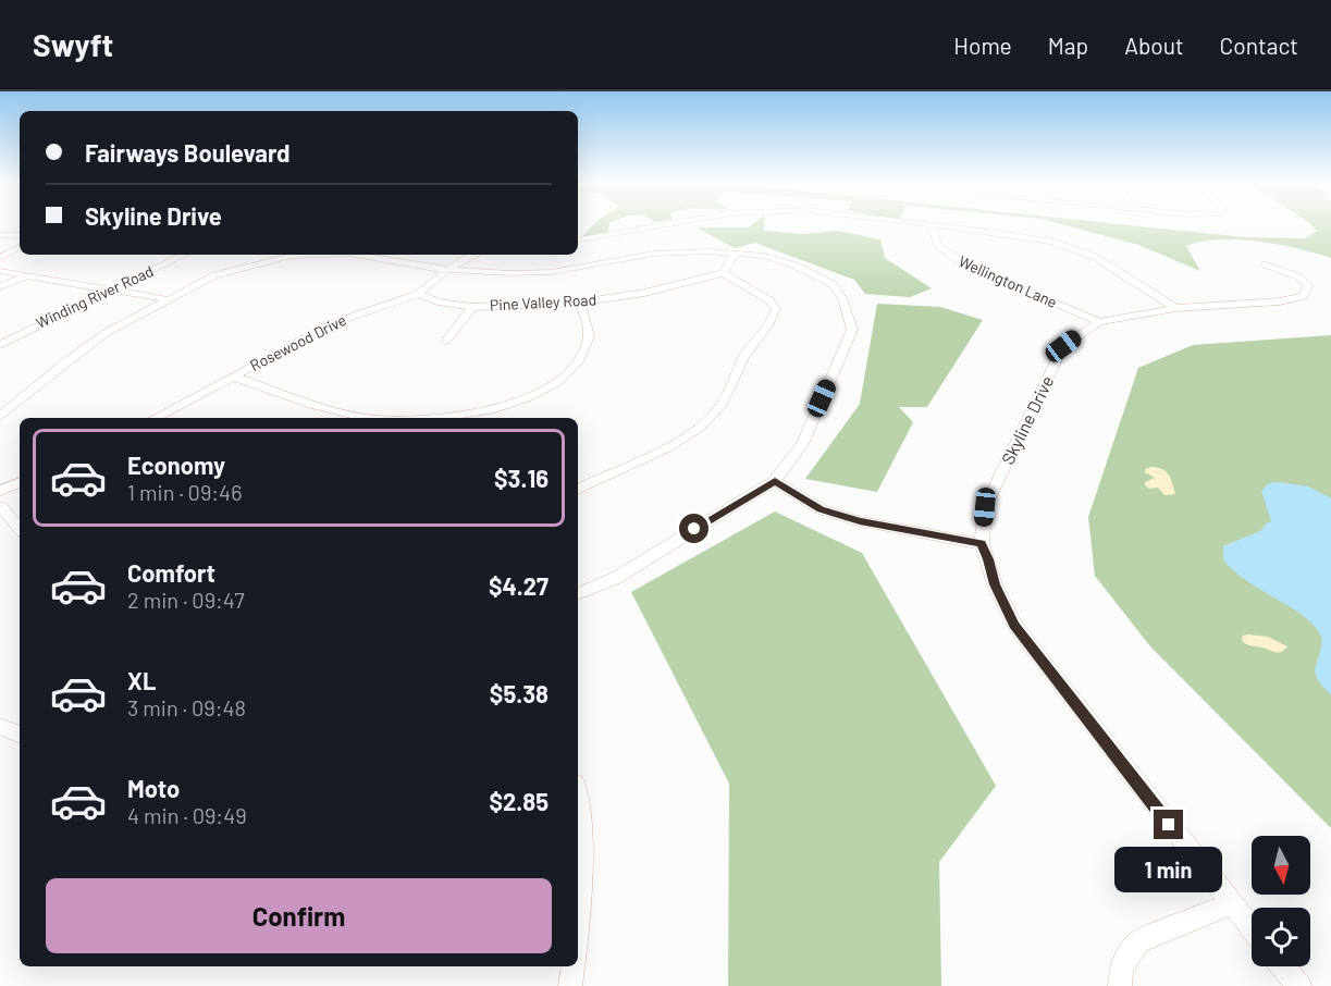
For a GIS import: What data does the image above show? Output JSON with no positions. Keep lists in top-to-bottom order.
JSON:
{
  "streets": {
    "street": [
      "Wellington Lane",
      "Winding River Road",
      "Pine Valley Road",
      "Rosewood Drive",
      "Skyline Drive"
    ]
  },
  "crossings": [
    ["Wellington Lane", "Skyline Drive"],
    ["Pine Valley Road", "Rosewood Drive"]
  ],
  "north": "bottom",
  "page": {
    "header": "Swyft",
    "nav": [
      "Home",
      "Map",
      "About",
      "Contact"
    ],
    "banner": ["Fairways Boulevard", "Skyline Drive"],
    "list": [
      {
        "name": "Economy",
        "note": "1 min · 09:46",
        "value": "$3.16"
      },
      {
        "name": "Comfort",
        "note": "2 min · 09:47",
        "value": "$4.27"
      },
      {
        "name": "XL",
        "note": "3 min · 09:48",
        "value": "$5.38"
      },
      {
        "name": "Moto",
        "note": "4 min · 09:49",
        "value": "$2.85"
      }
    ],
    "bubble": "1 min",
    "buttons": "Confirm"
  }
}
